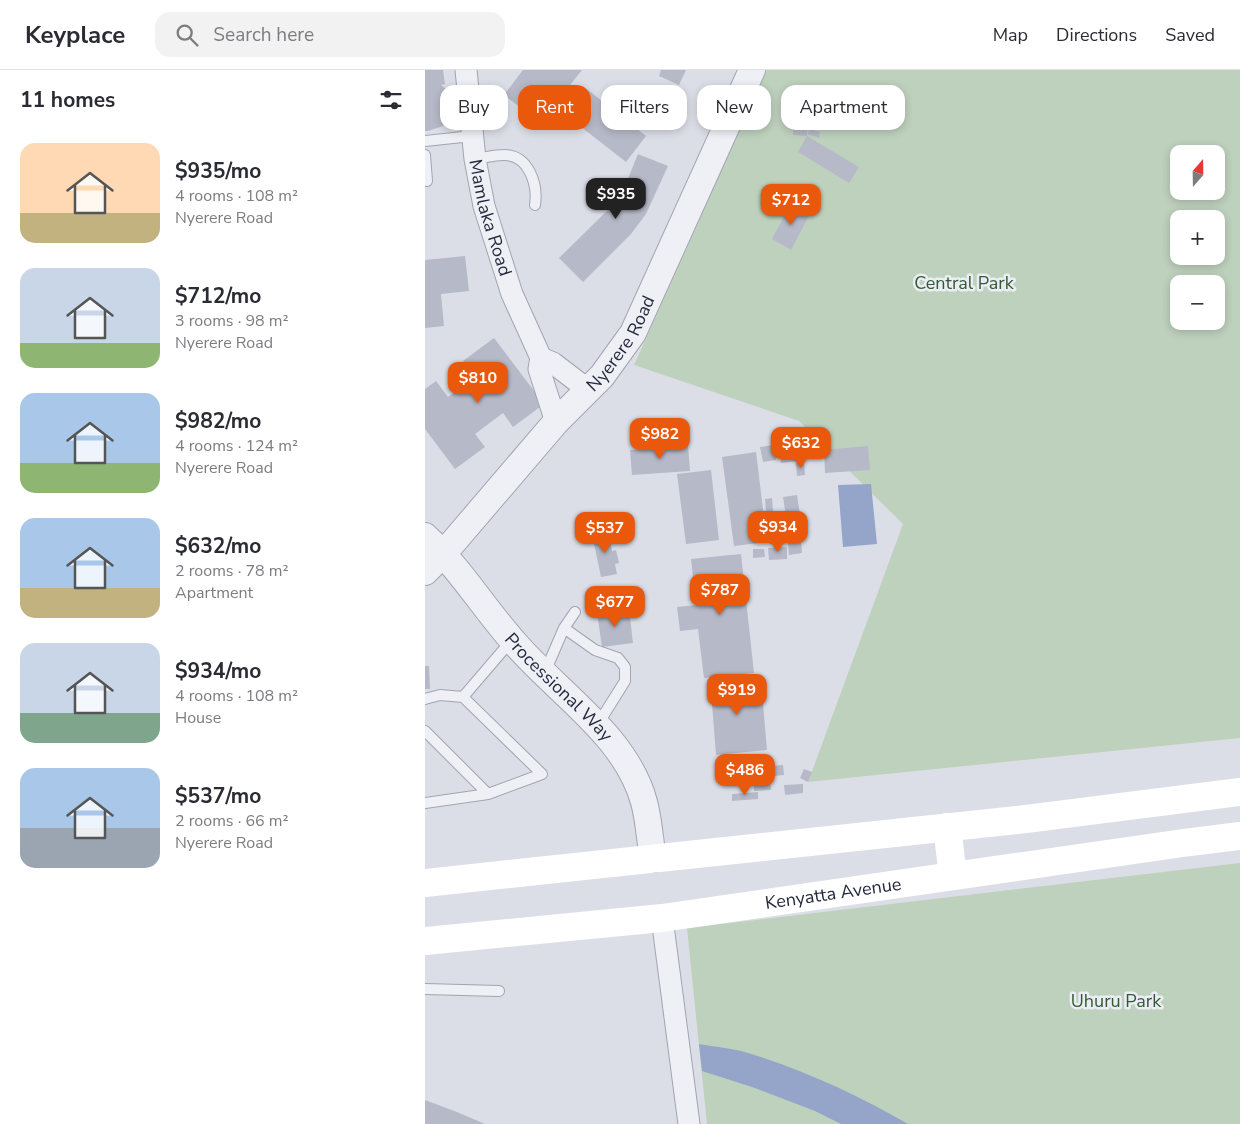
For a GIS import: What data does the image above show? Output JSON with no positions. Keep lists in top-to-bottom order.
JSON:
{
  "streets": {
    "main road": ["Kenyatta Avenue"],
    "street": ["Mamlaka Road", "Nyerere Road", "Processional Way"]
  },
  "crossings": [
    ["Mamlaka Road", "Nyerere Road"],
    ["Nyerere Road", "Processional Way"]
  ],
  "parks": ["Central Park", "Uhuru Park"],
  "north": "top",
  "page": {
    "header": "Keyplace",
    "search": "Search here",
    "nav": ["Map", "Directions", "Saved"],
    "heading": "11 homes",
    "chip": [
      "Buy",
      "Rent",
      "Filters",
      "New",
      "Apartment"
    ],
    "list": [
      {
        "name": "$935/mo",
        "note": "4 rooms · 108 m² · Nyerere Road"
      },
      {
        "name": "$712/mo",
        "note": "3 rooms · 98 m² · Nyerere Road"
      },
      {
        "name": "$982/mo",
        "note": "4 rooms · 124 m² · Nyerere Road"
      },
      {
        "name": "$632/mo",
        "note": "2 rooms · 78 m² · Apartment"
      },
      {
        "name": "$934/mo",
        "note": "4 rooms · 108 m² · House"
      },
      {
        "name": "$537/mo",
        "note": "2 rooms · 66 m² · Nyerere Road"
      }
    ],
    "map_buttons": ["+", "−"],
    "price": [
      "$935",
      "$712",
      "$810",
      "$982",
      "$632",
      "$934",
      "$537",
      "$787",
      "$677",
      "$919",
      "$486"
    ]
  }
}
